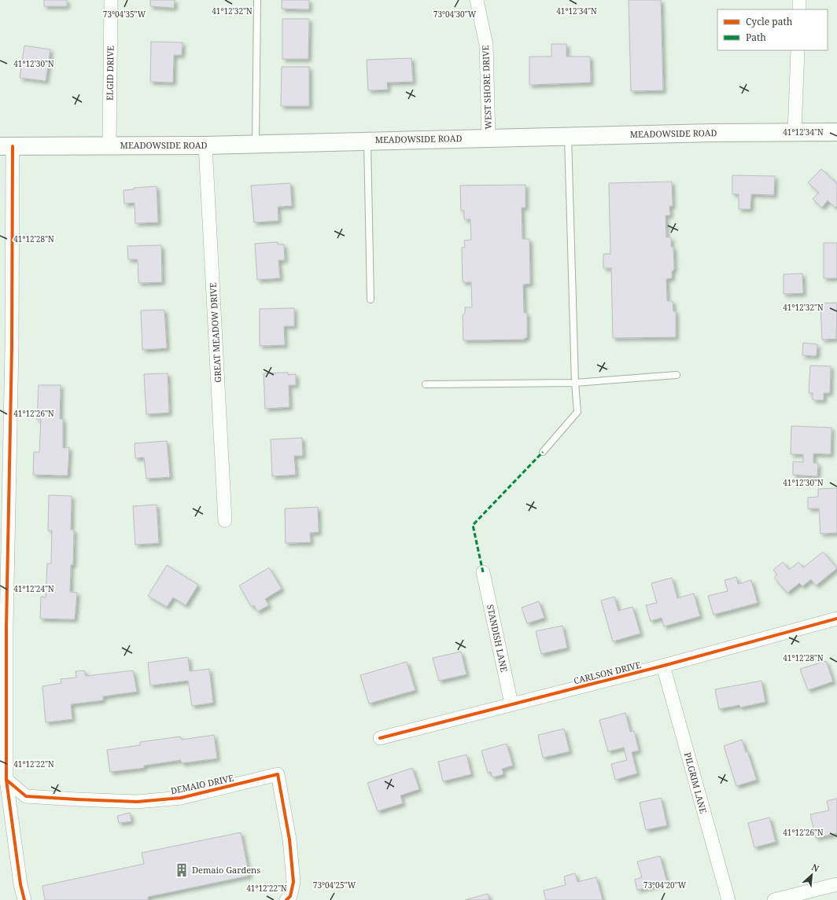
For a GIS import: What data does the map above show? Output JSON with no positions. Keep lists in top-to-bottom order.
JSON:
{
  "streets": {
    "main road": ["MEADOWSIDE ROAD"],
    "street": [
      "ELGID DRIVE",
      "WEST SHORE DRIVE",
      "GREAT MEADOW DRIVE",
      "STANDISH LANE",
      "CARLSON DRIVE",
      "PILGRIM LANE",
      "DEMAIO DRIVE"
    ]
  },
  "crossings": [
    ["ELGID DRIVE", "MEADOWSIDE ROAD"],
    ["WEST SHORE DRIVE", "MEADOWSIDE ROAD"],
    ["MEADOWSIDE ROAD", "GREAT MEADOW DRIVE"],
    ["STANDISH LANE", "CARLSON DRIVE"],
    ["CARLSON DRIVE", "PILGRIM LANE"]
  ],
  "places": {
    "building": ["Demaio Gardens"]
  },
  "legend": ["Cycle path", "Path"],
  "north": "top right",
  "coordinates": [
    "41°12'32\"N",
    "41°12'34\"N",
    "73°04'35\"W",
    "73°04'30\"W",
    "41°12'30\"N",
    "41°12'28\"N",
    "41°12'26\"N",
    "41°12'24\"N",
    "41°12'22\"N",
    "73°04'25\"W",
    "73°04'20\"W"
  ]
}
